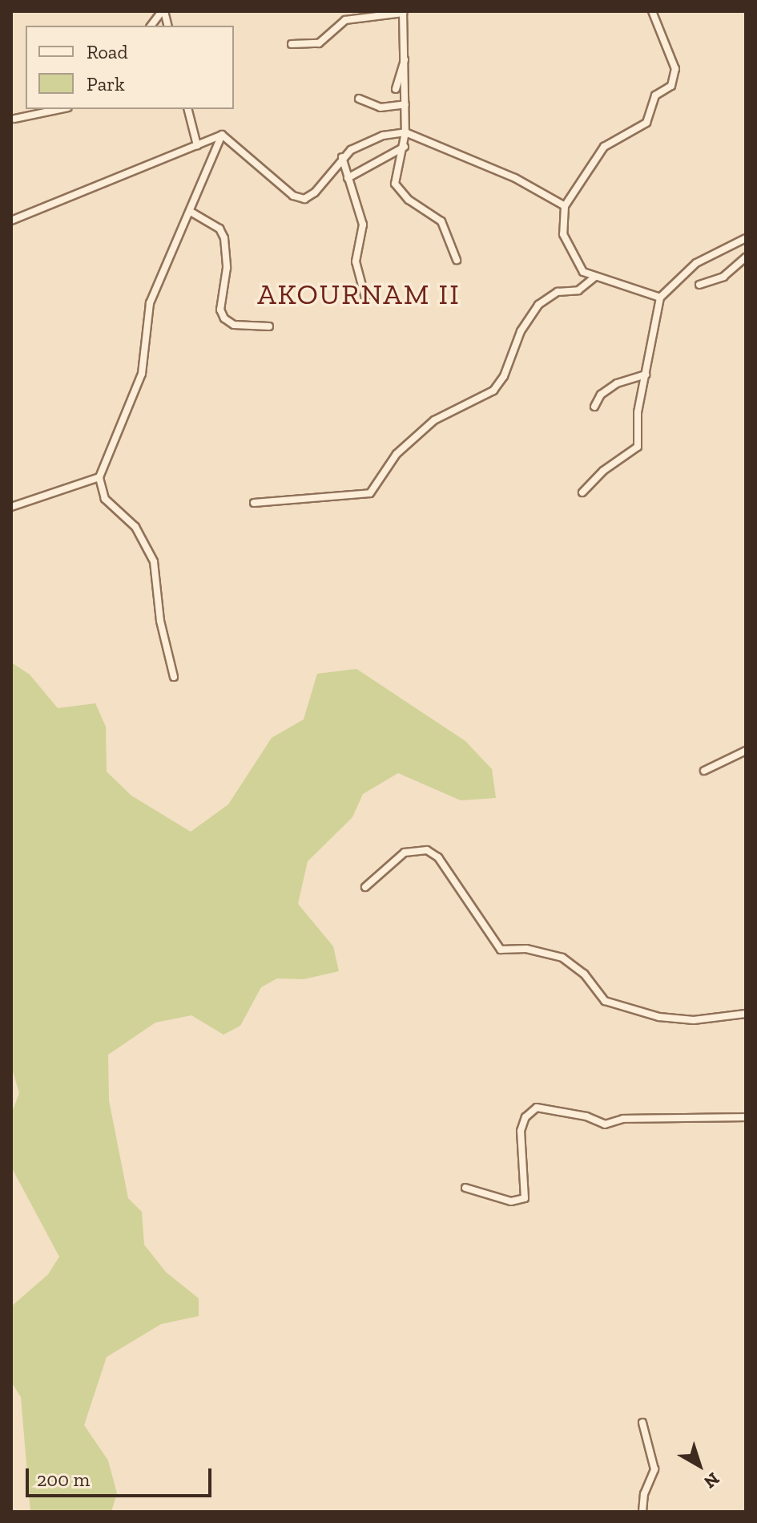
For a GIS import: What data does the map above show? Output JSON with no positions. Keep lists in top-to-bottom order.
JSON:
{
  "districts": ["AKOURNAM II"],
  "legend": ["Road", "Park"],
  "scale_bar": "200 m",
  "north": "bottom right"
}
